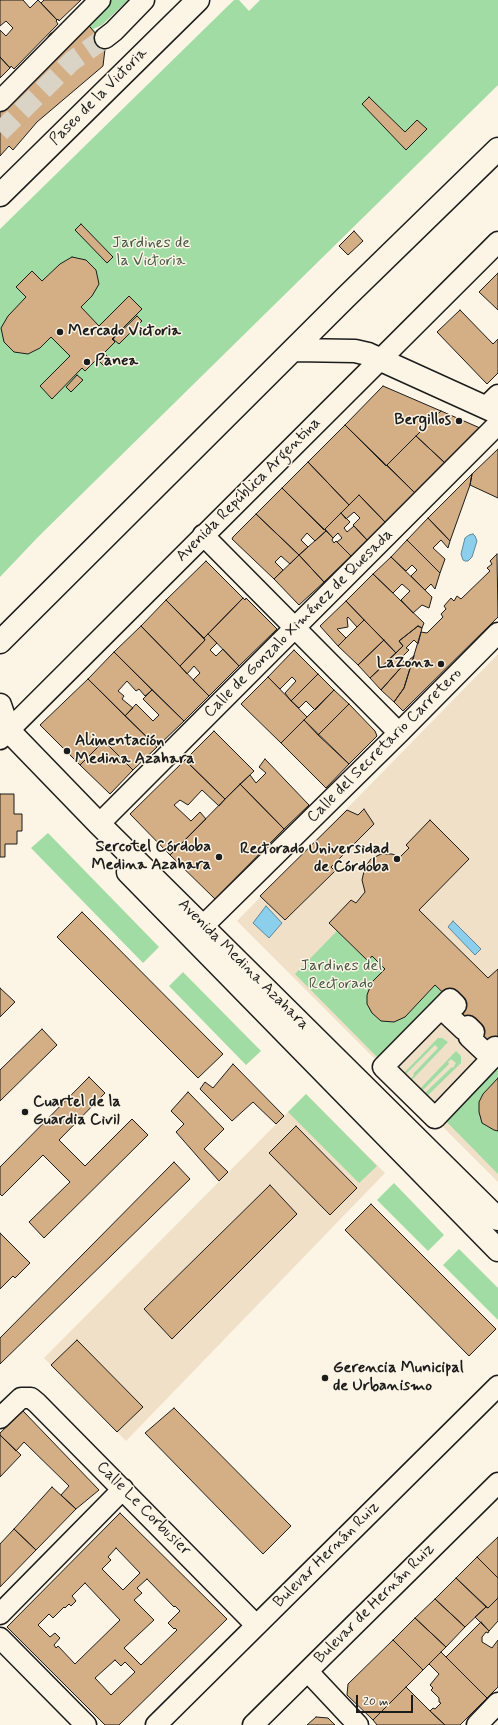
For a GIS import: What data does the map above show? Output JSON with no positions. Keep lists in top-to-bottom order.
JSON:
{
  "streets": {
    "main road": ["Paseo de la Victoria", "Avenida Medina Azahara"],
    "street": [
      "Avenida República Argentina",
      "Calle de Gonzalo Ximénez de Quesada",
      "Calle del Secretario Carretero",
      "Calle Le Corbusier",
      "Bulevar Hernán Ruiz",
      "Bulevar de Hernán Ruiz"
    ]
  },
  "crossings": [
    ["Avenida República Argentina", "Avenida Medina Azahara"],
    ["Calle de Gonzalo Ximénez de Quesada", "Avenida Medina Azahara"],
    ["Calle del Secretario Carretero", "Avenida Medina Azahara"],
    ["Calle Le Corbusier", "Bulevar Hernán Ruiz"]
  ],
  "parks": ["Jardines de la Victoria", "Jardines del Rectorado"],
  "places": [
    "Mercado Victoria",
    "Panea",
    "Bergillos",
    "LaZona",
    "Alimentación Medina Azahara",
    "Sercotel Córdoba Medina Azahara",
    "Rectorado Universidad de Córdoba",
    "Cuartel de la Guardia Civil",
    "Gerencia Municipal de Urbanismo"
  ],
  "scale_bar": "20 m"
}
